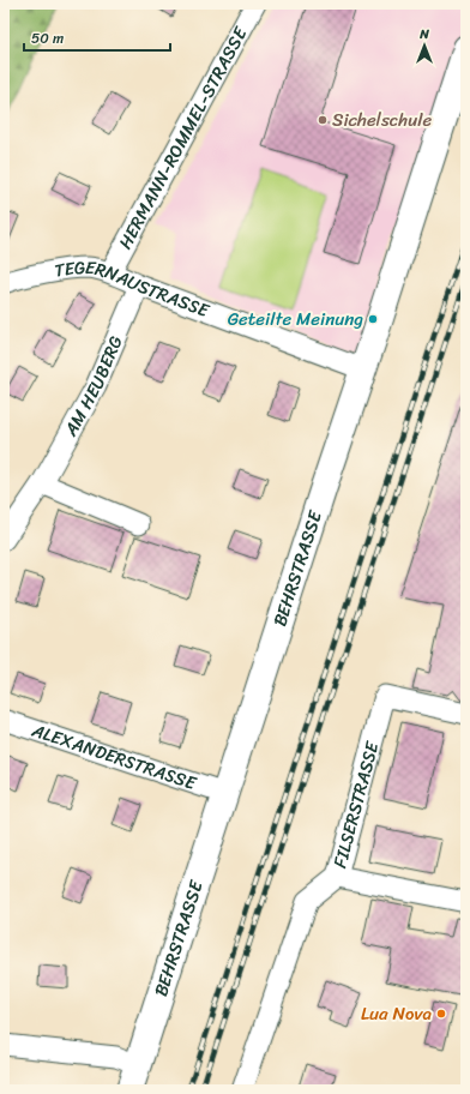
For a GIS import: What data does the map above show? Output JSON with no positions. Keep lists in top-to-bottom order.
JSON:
{
  "streets": {
    "street": [
      "HERMANN-ROMMEL-STRASSE",
      "TEGERNAUSTRASSE",
      "AM HEUBERG",
      "BEHRSTRASSE",
      "ALEXANDERSTRASSE",
      "FILSERSTRASSE"
    ]
  },
  "crossings": [
    ["HERMANN-ROMMEL-STRASSE", "TEGERNAUSTRASSE"],
    ["TEGERNAUSTRASSE", "AM HEUBERG"],
    ["TEGERNAUSTRASSE", "BEHRSTRASSE"],
    ["BEHRSTRASSE", "ALEXANDERSTRASSE"]
  ],
  "places": ["Sichelschule", "Geteilte Meinung", "Lua Nova"],
  "scale_bar": "50 m",
  "north": "top"
}
